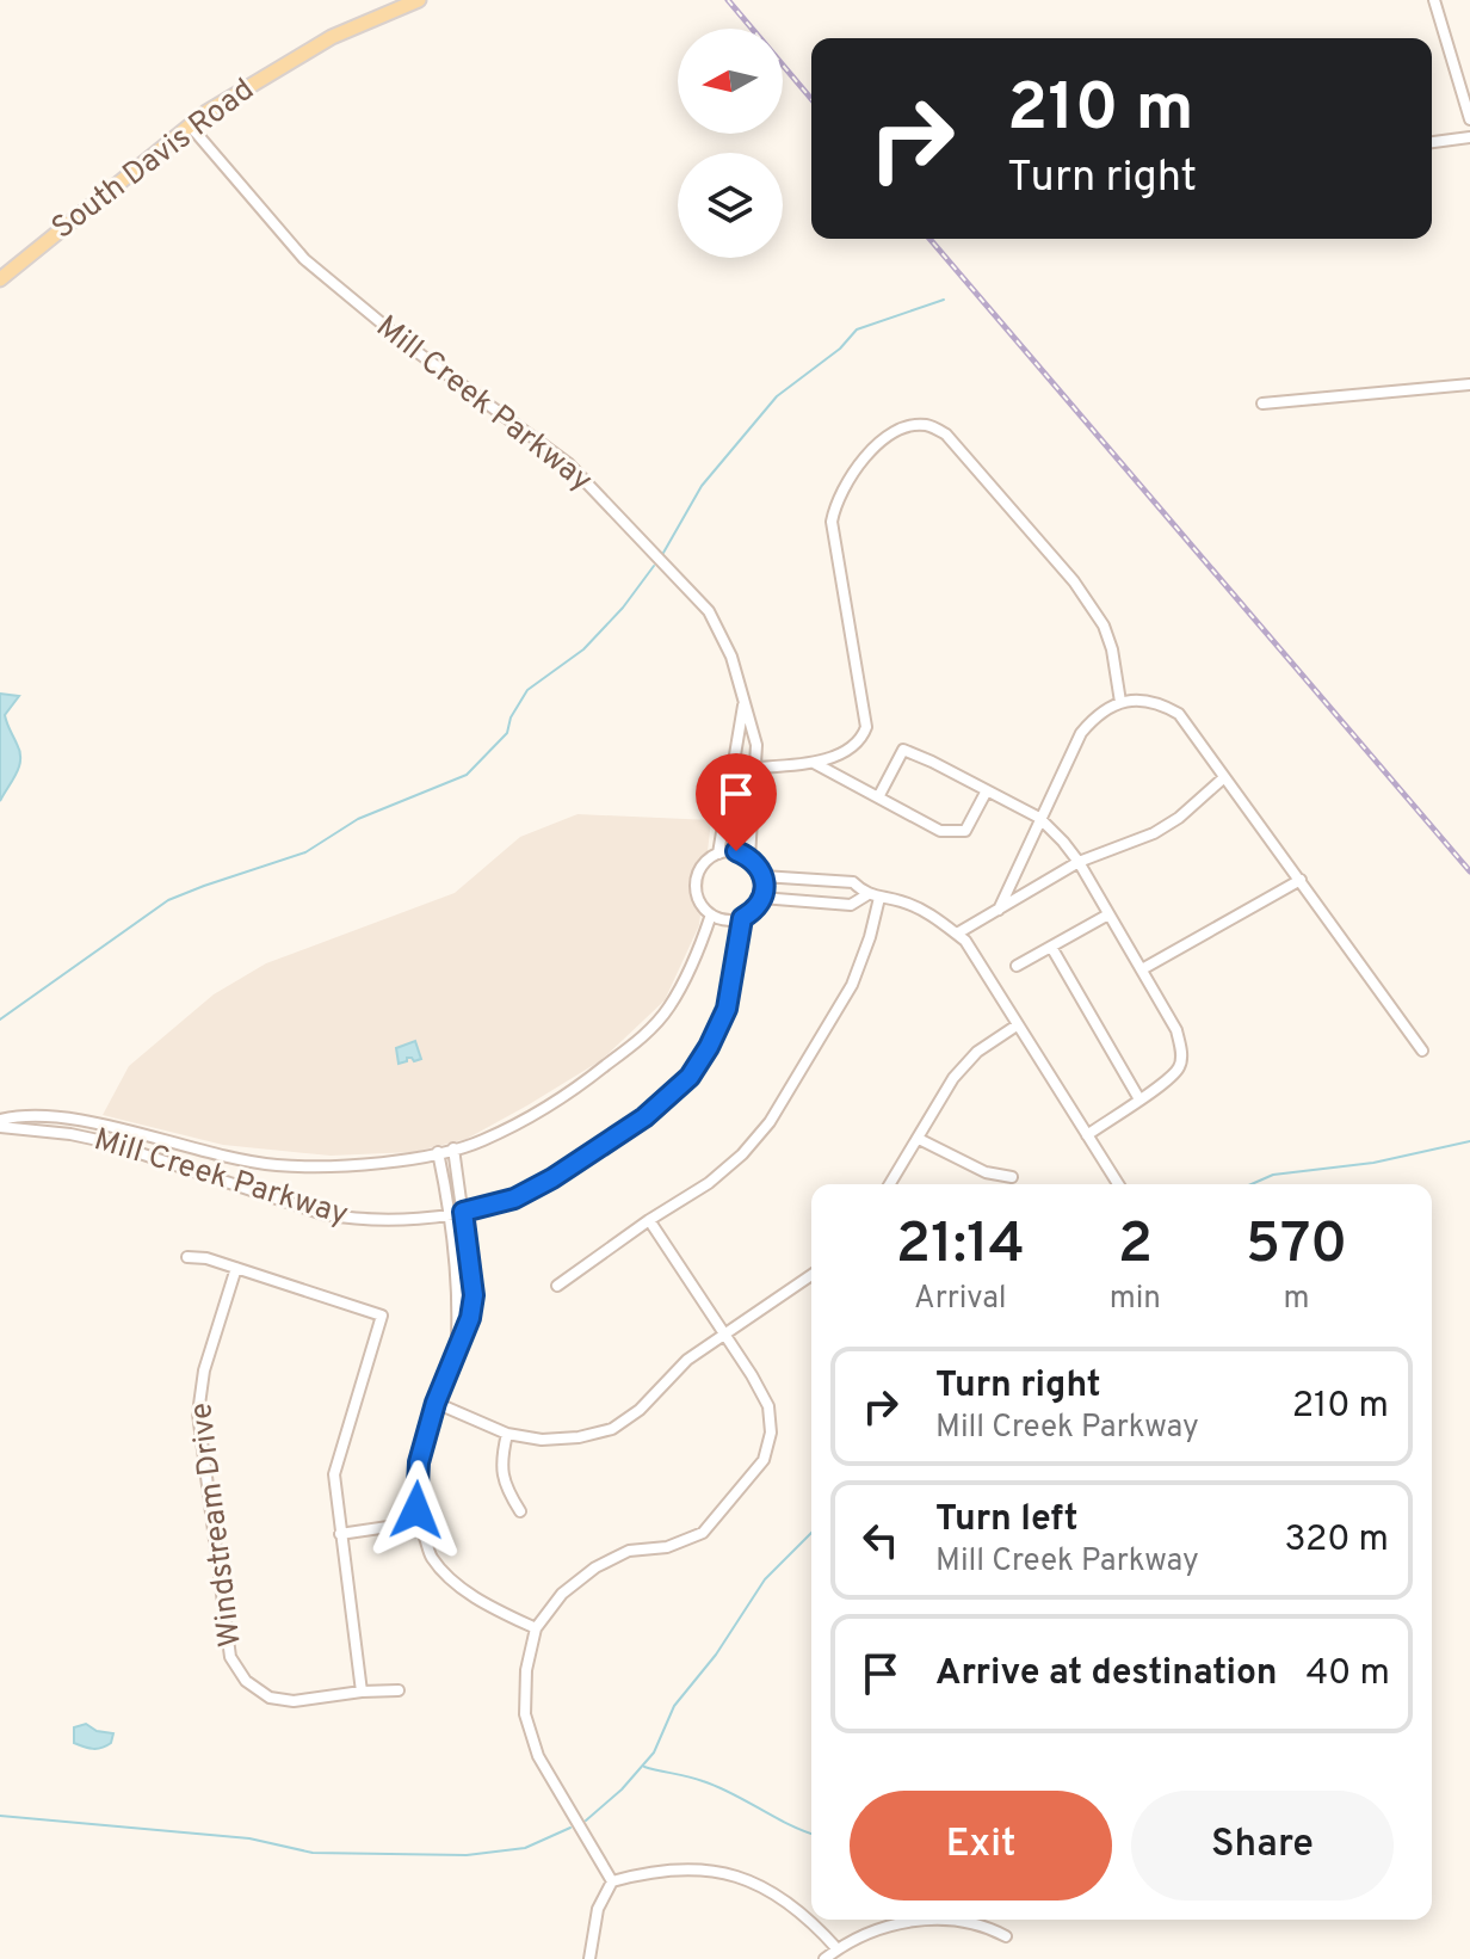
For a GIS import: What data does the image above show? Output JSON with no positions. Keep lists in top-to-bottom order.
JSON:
{
  "streets": {
    "main road": ["South Davis Road"],
    "street": ["Mill Creek Parkway", "Windstream Drive"]
  },
  "crossings": [
    ["South Davis Road", "Mill Creek Parkway"]
  ],
  "north": "left",
  "page": {
    "turn": ["210 m", "Turn right"],
    "eta": [
      "21:14",
      "Arrival",
      "2",
      "min",
      "570",
      "m"
    ],
    "list": [
      {
        "name": "Turn right",
        "note": "Mill Creek Parkway",
        "value": "210 m"
      },
      {
        "name": "Turn left",
        "note": "Mill Creek Parkway",
        "value": "320 m"
      },
      {
        "name": "Arrive at destination",
        "value": "40 m"
      }
    ],
    "buttons": ["Exit", "Share"]
  }
}
